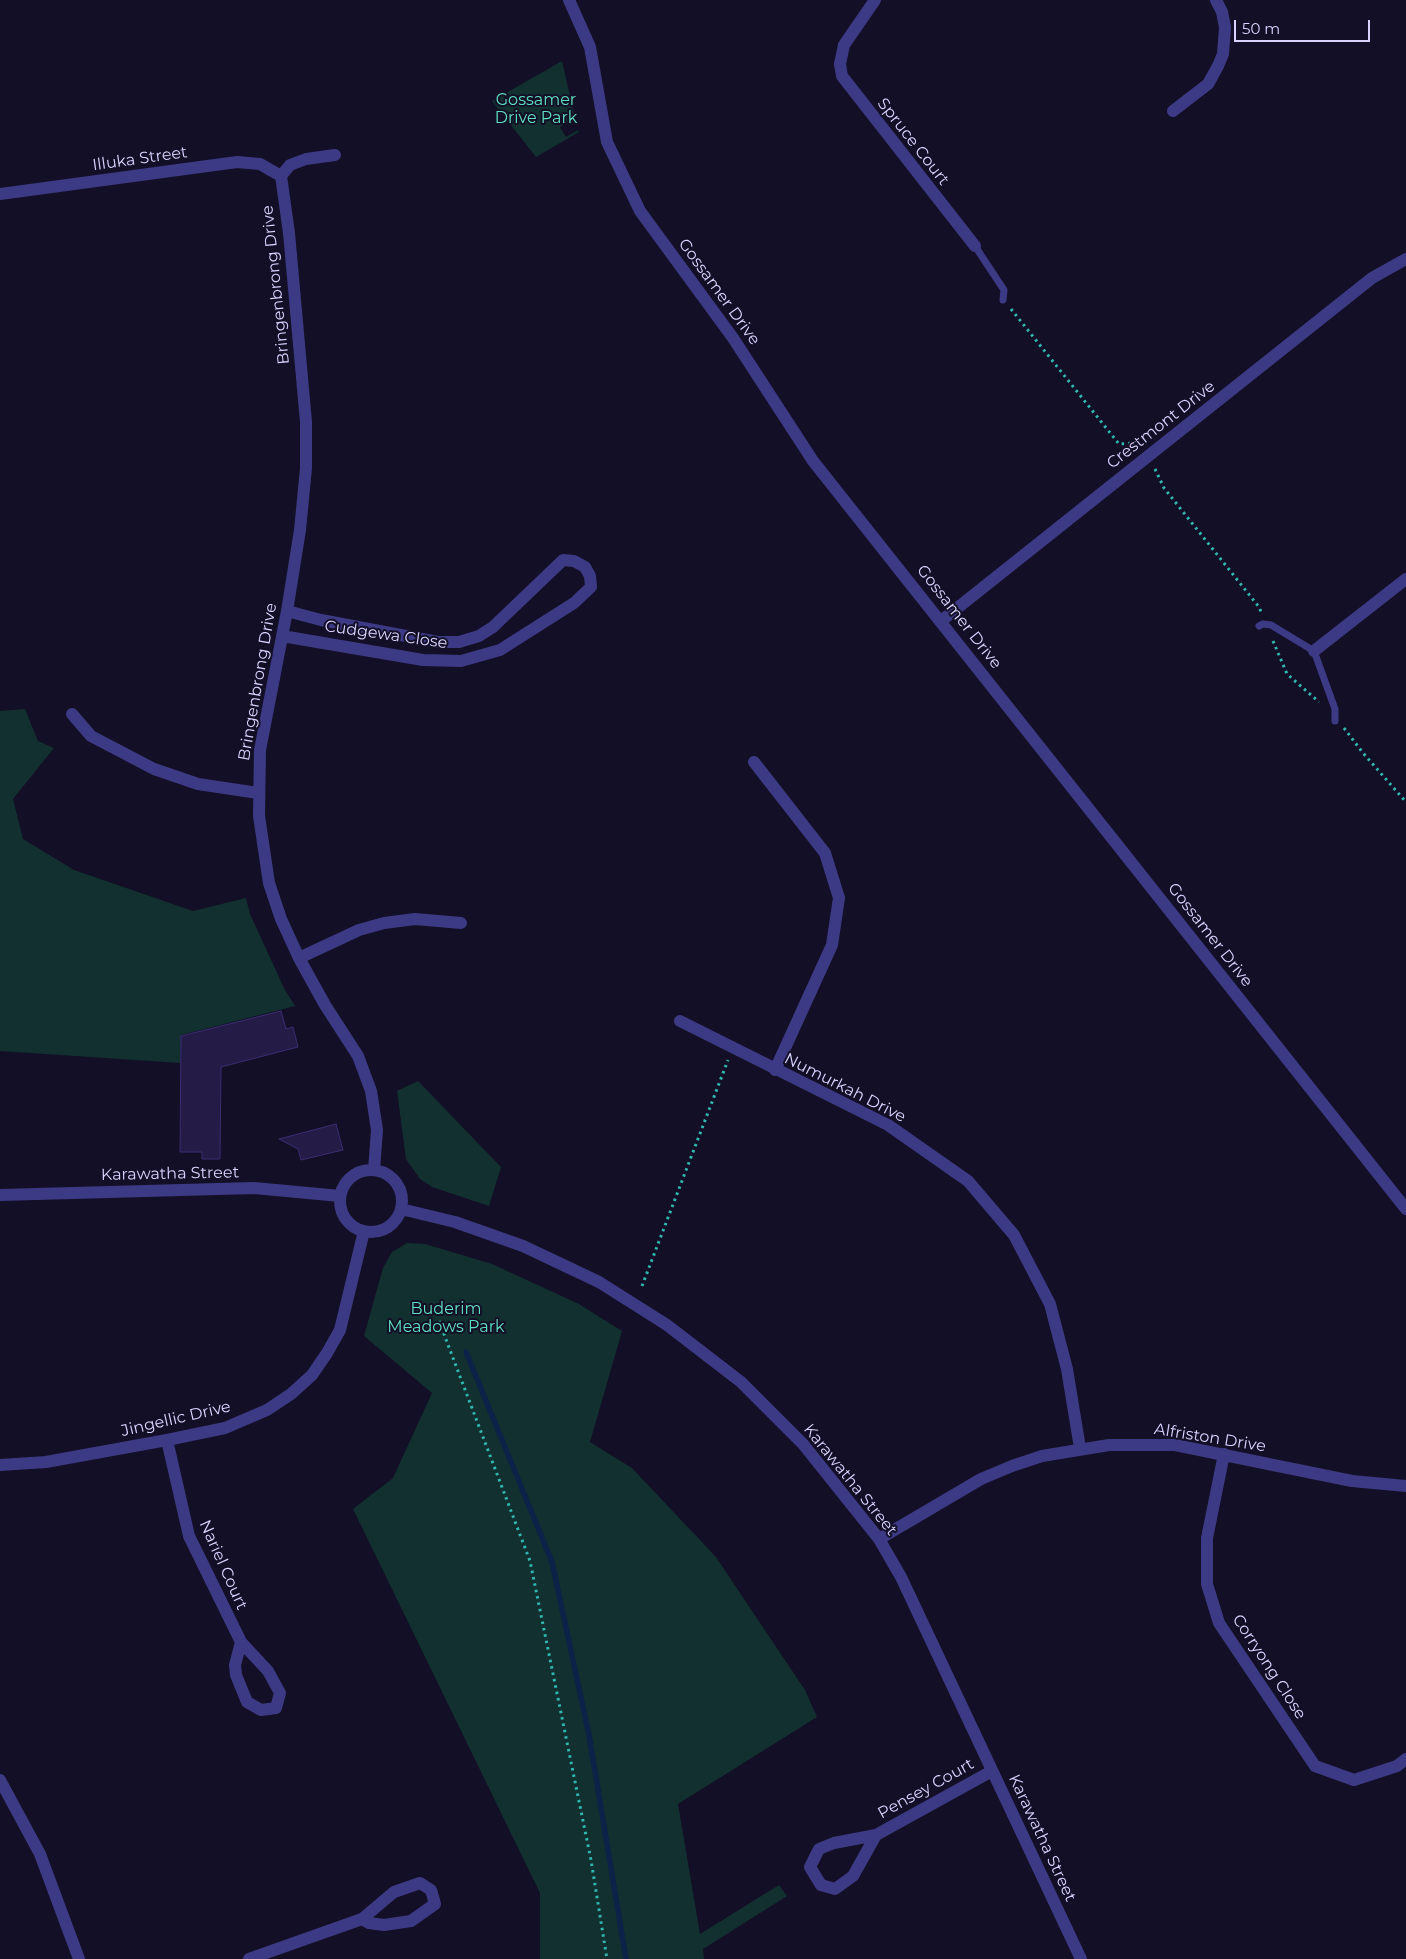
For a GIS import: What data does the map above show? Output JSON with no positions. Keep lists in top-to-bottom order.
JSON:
{
  "streets": {
    "street": [
      "Spruce Court",
      "Illuka Street",
      "Bringenbrong Drive",
      "Gossamer Drive",
      "Crestmont Drive",
      "Cudgewa Close",
      "Numurkah Drive",
      "Karawatha Street",
      "Jingellic Drive",
      "Alfriston Drive",
      "Nariel Court",
      "Corryong Close",
      "Pensey Court"
    ]
  },
  "crossings": [
    ["Illuka Street", "Bringenbrong Drive"],
    ["Bringenbrong Drive", "Cudgewa Close"],
    ["Bringenbrong Drive", "Karawatha Street"],
    ["Bringenbrong Drive", "Jingellic Drive"],
    ["Gossamer Drive", "Crestmont Drive"],
    ["Numurkah Drive", "Alfriston Drive"],
    ["Karawatha Street", "Jingellic Drive"],
    ["Karawatha Street", "Alfriston Drive"],
    ["Karawatha Street", "Pensey Court"],
    ["Jingellic Drive", "Nariel Court"],
    ["Alfriston Drive", "Corryong Close"]
  ],
  "parks": ["Gossamer Drive Park", "Buderim Meadows Park"],
  "scale_bar": "50 m"
}
